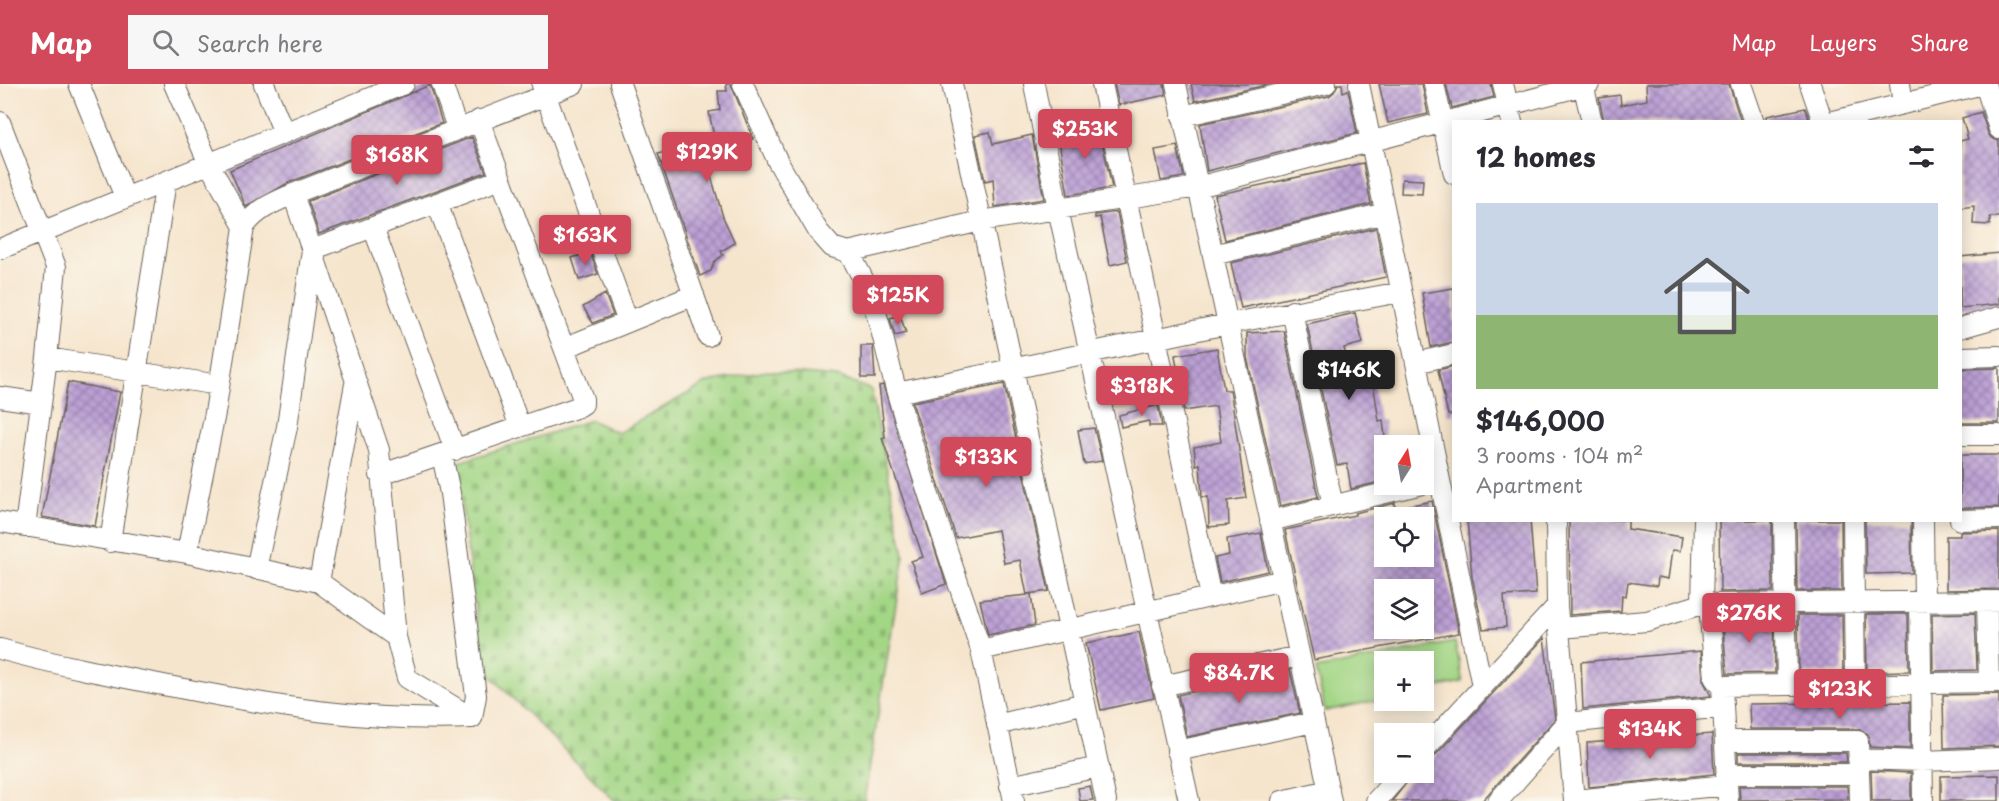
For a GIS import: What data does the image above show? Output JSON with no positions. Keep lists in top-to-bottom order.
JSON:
{
  "north": "top",
  "page": {
    "header": "Map",
    "search": "Search here",
    "nav": ["Map", "Layers", "Share"],
    "price": [
      "$253K",
      "$129K",
      "$168K",
      "$163K",
      "$125K",
      "$146K",
      "$318K",
      "$133K",
      "$276K",
      "$84.7K",
      "$123K",
      "$134K"
    ],
    "heading": "12 homes",
    "list": [
      {
        "name": "$146,000",
        "note": "3 rooms · 104 m² · Apartment"
      }
    ],
    "map_buttons": ["+", "−"]
  }
}
